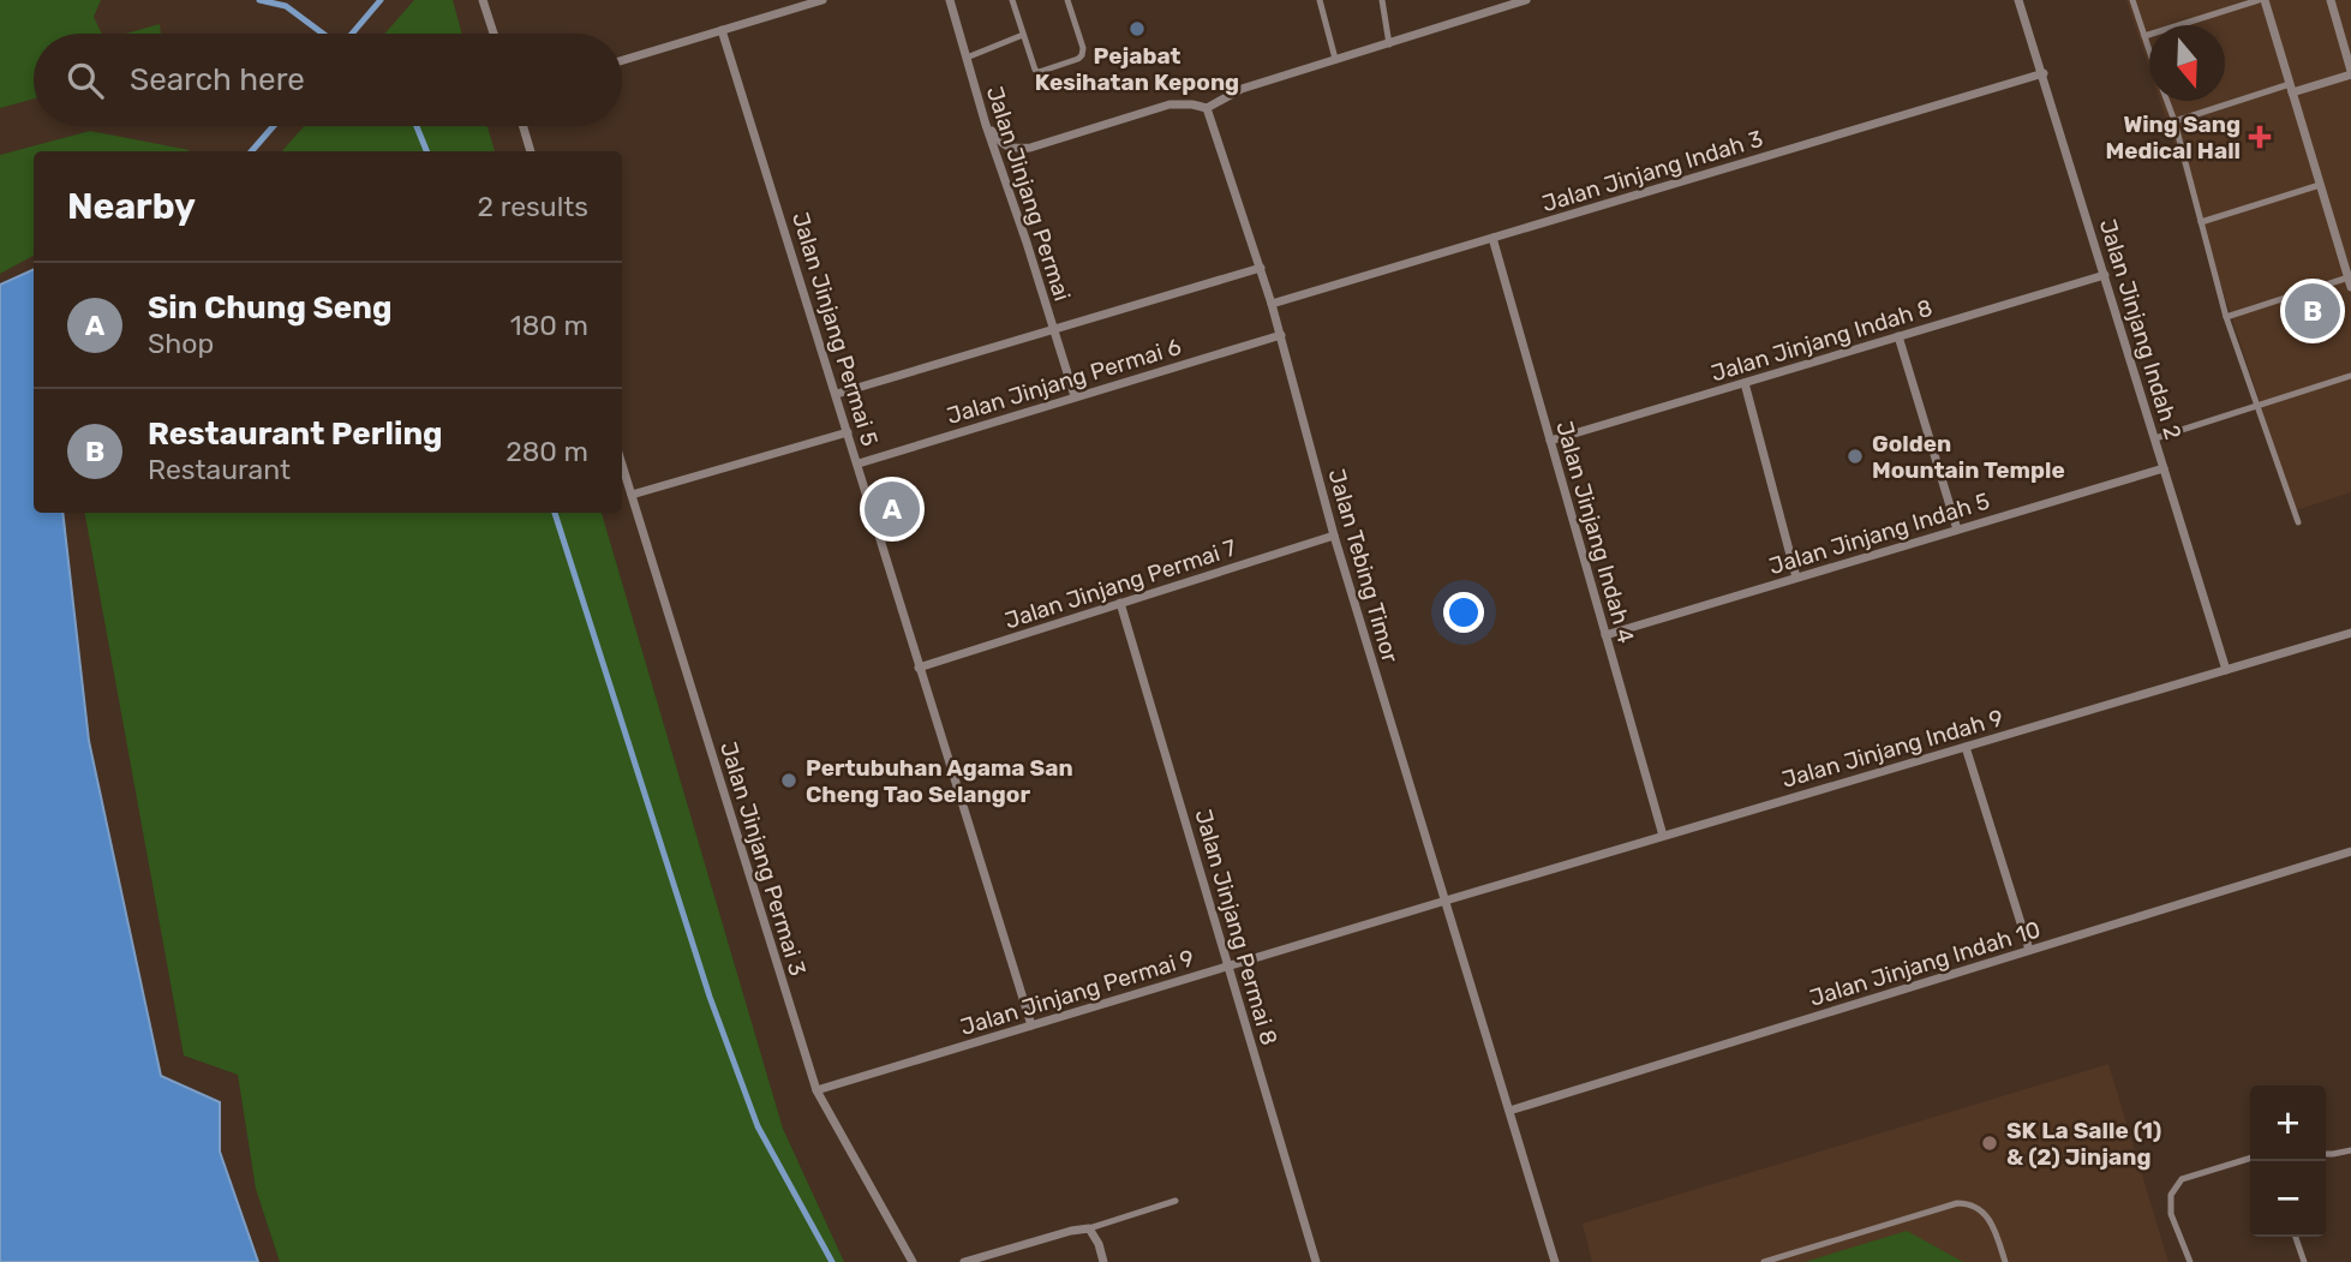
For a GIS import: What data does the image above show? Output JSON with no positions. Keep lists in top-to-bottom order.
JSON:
{
  "streets": {
    "street": [
      "Jalan Jinjang Indah 3",
      "Jalan Jinjang Permai",
      "Jalan Jinjang Permai 5",
      "Jalan Jinjang Indah 2",
      "Jalan Jinjang Indah 8",
      "Jalan Jinjang Permai 6",
      "Jalan Jinjang Indah 4",
      "Jalan Jinjang Indah 5",
      "Jalan Tebing Timor",
      "Jalan Jinjang Permai 7",
      "Jalan Jinjang Indah 9",
      "Jalan Jinjang Permai 3",
      "Jalan Jinjang Permai 8",
      "Jalan Jinjang Indah 10",
      "Jalan Jinjang Permai 9"
    ]
  },
  "crossings": [
    ["Jalan Jinjang Indah 3", "Jalan Jinjang Indah 2"],
    ["Jalan Jinjang Indah 3", "Jalan Jinjang Indah 4"],
    ["Jalan Jinjang Indah 3", "Jalan Tebing Timor"],
    ["Jalan Jinjang Permai", "Jalan Jinjang Permai 6"],
    ["Jalan Jinjang Permai 5", "Jalan Jinjang Permai 6"],
    ["Jalan Jinjang Permai 5", "Jalan Jinjang Permai 7"],
    ["Jalan Jinjang Permai 5", "Jalan Jinjang Permai 9"],
    ["Jalan Jinjang Indah 2", "Jalan Jinjang Indah 8"],
    ["Jalan Jinjang Indah 2", "Jalan Jinjang Indah 5"],
    ["Jalan Jinjang Indah 2", "Jalan Jinjang Indah 9"],
    ["Jalan Jinjang Indah 8", "Jalan Jinjang Indah 4"],
    ["Jalan Jinjang Permai 6", "Jalan Tebing Timor"],
    ["Jalan Jinjang Indah 4", "Jalan Jinjang Indah 5"],
    ["Jalan Jinjang Indah 4", "Jalan Jinjang Indah 9"],
    ["Jalan Tebing Timor", "Jalan Jinjang Permai 7"],
    ["Jalan Tebing Timor", "Jalan Jinjang Indah 9"],
    ["Jalan Tebing Timor", "Jalan Jinjang Indah 10"],
    ["Jalan Tebing Timor", "Jalan Jinjang Permai 9"],
    ["Jalan Jinjang Permai 7", "Jalan Jinjang Permai 8"],
    ["Jalan Jinjang Indah 9", "Jalan Jinjang Permai 9"],
    ["Jalan Jinjang Permai 3", "Jalan Jinjang Permai 9"],
    ["Jalan Jinjang Permai 8", "Jalan Jinjang Permai 9"]
  ],
  "places": {
    "other": [
      "Pejabat Kesihatan Kepong",
      "Golden Mountain Temple",
      "Pertubuhan Agama San Cheng Tao Selangor",
      "SK La Salle (1) & (2) Jinjang"
    ],
    "health": ["Wing Sang Medical Hall"]
  },
  "north": "bottom",
  "page": {
    "search": "Search here",
    "heading": ["Nearby", "2 results"],
    "list": [
      {
        "mark": "A",
        "name": "Sin Chung Seng",
        "note": "Shop",
        "value": "180 m"
      },
      {
        "mark": "B",
        "name": "Restaurant Perling",
        "note": "Restaurant",
        "value": "280 m"
      }
    ],
    "pins": ["B", "A"],
    "map_buttons": ["+", "−"]
  }
}
